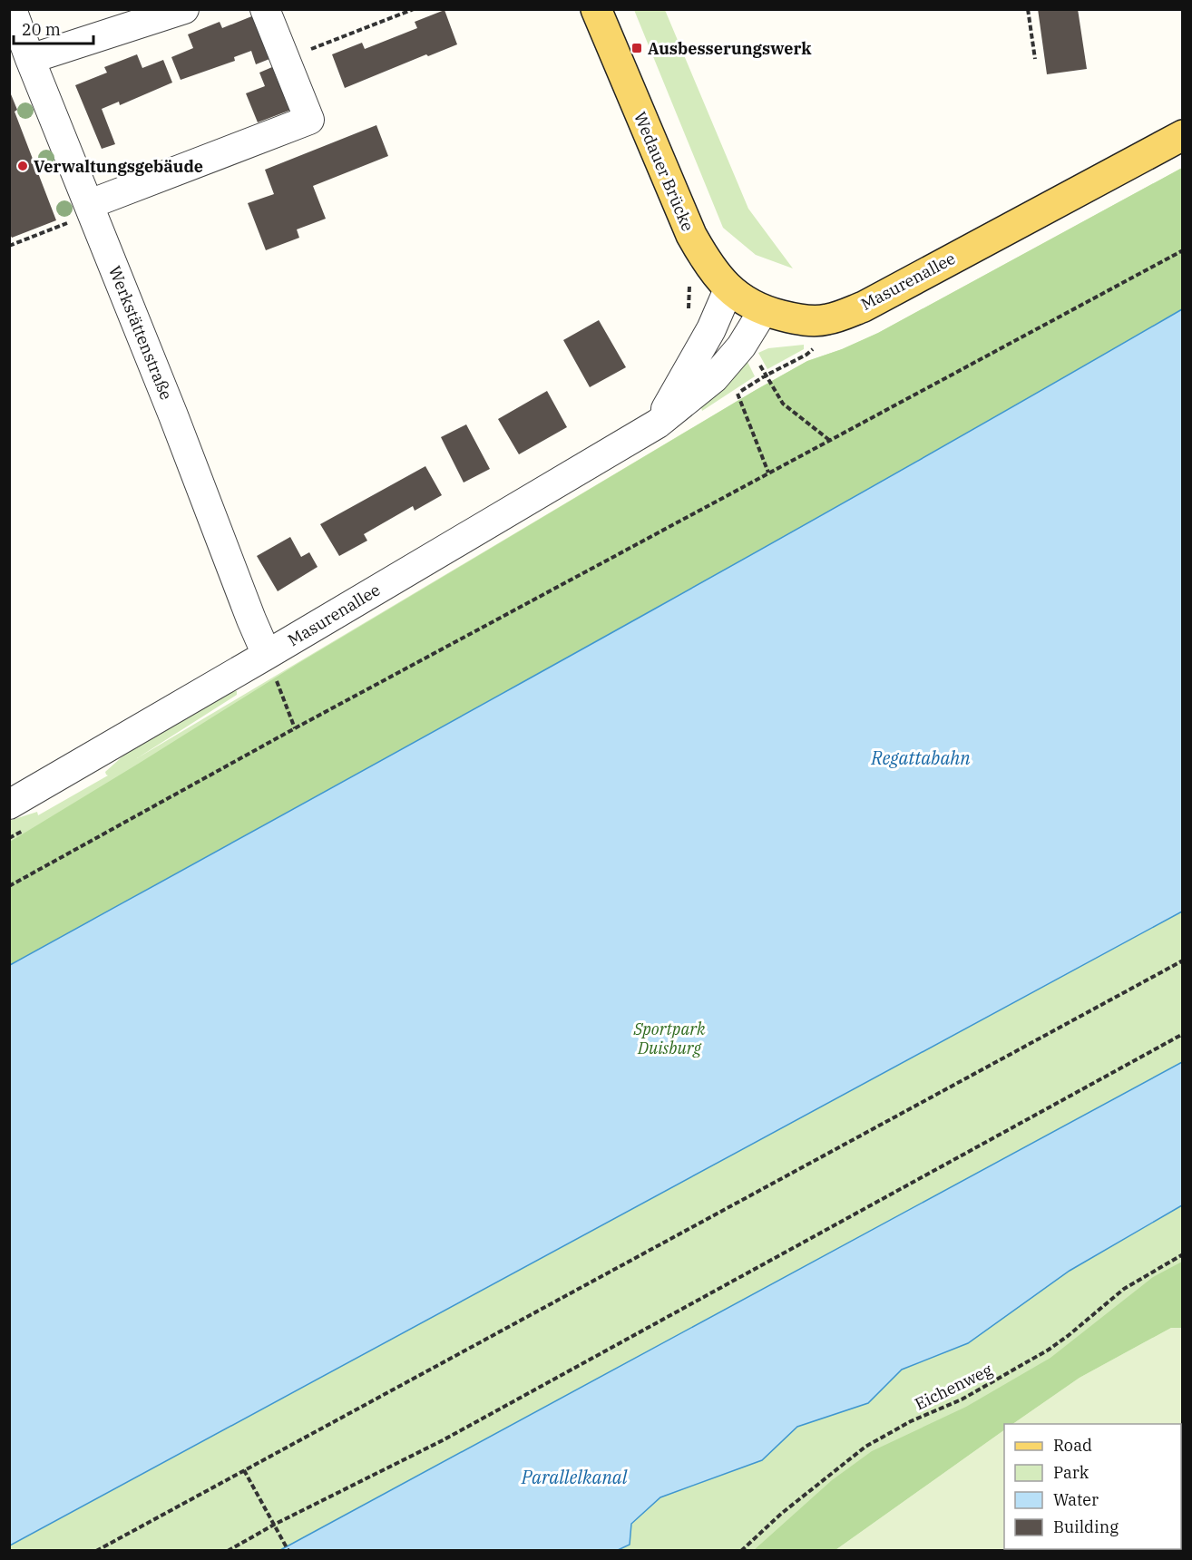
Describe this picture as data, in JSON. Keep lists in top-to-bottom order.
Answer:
{
  "streets": {
    "main road": ["Wedauer Brücke", "Masurenallee"],
    "street": ["Werkstättenstraße"],
    "path": ["Eichenweg"]
  },
  "crossings": [
    ["Wedauer Brücke", "Masurenallee"],
    ["Masurenallee", "Werkstättenstraße"]
  ],
  "water": ["Regattabahn", "Parallelkanal"],
  "parks": ["Sportpark Duisburg"],
  "places": {
    "transit": ["Ausbesserungswerk"],
    "other": ["Verwaltungsgebäude"]
  },
  "legend": [
    "Road",
    "Park",
    "Water",
    "Building"
  ],
  "scale_bar": "20 m"
}
